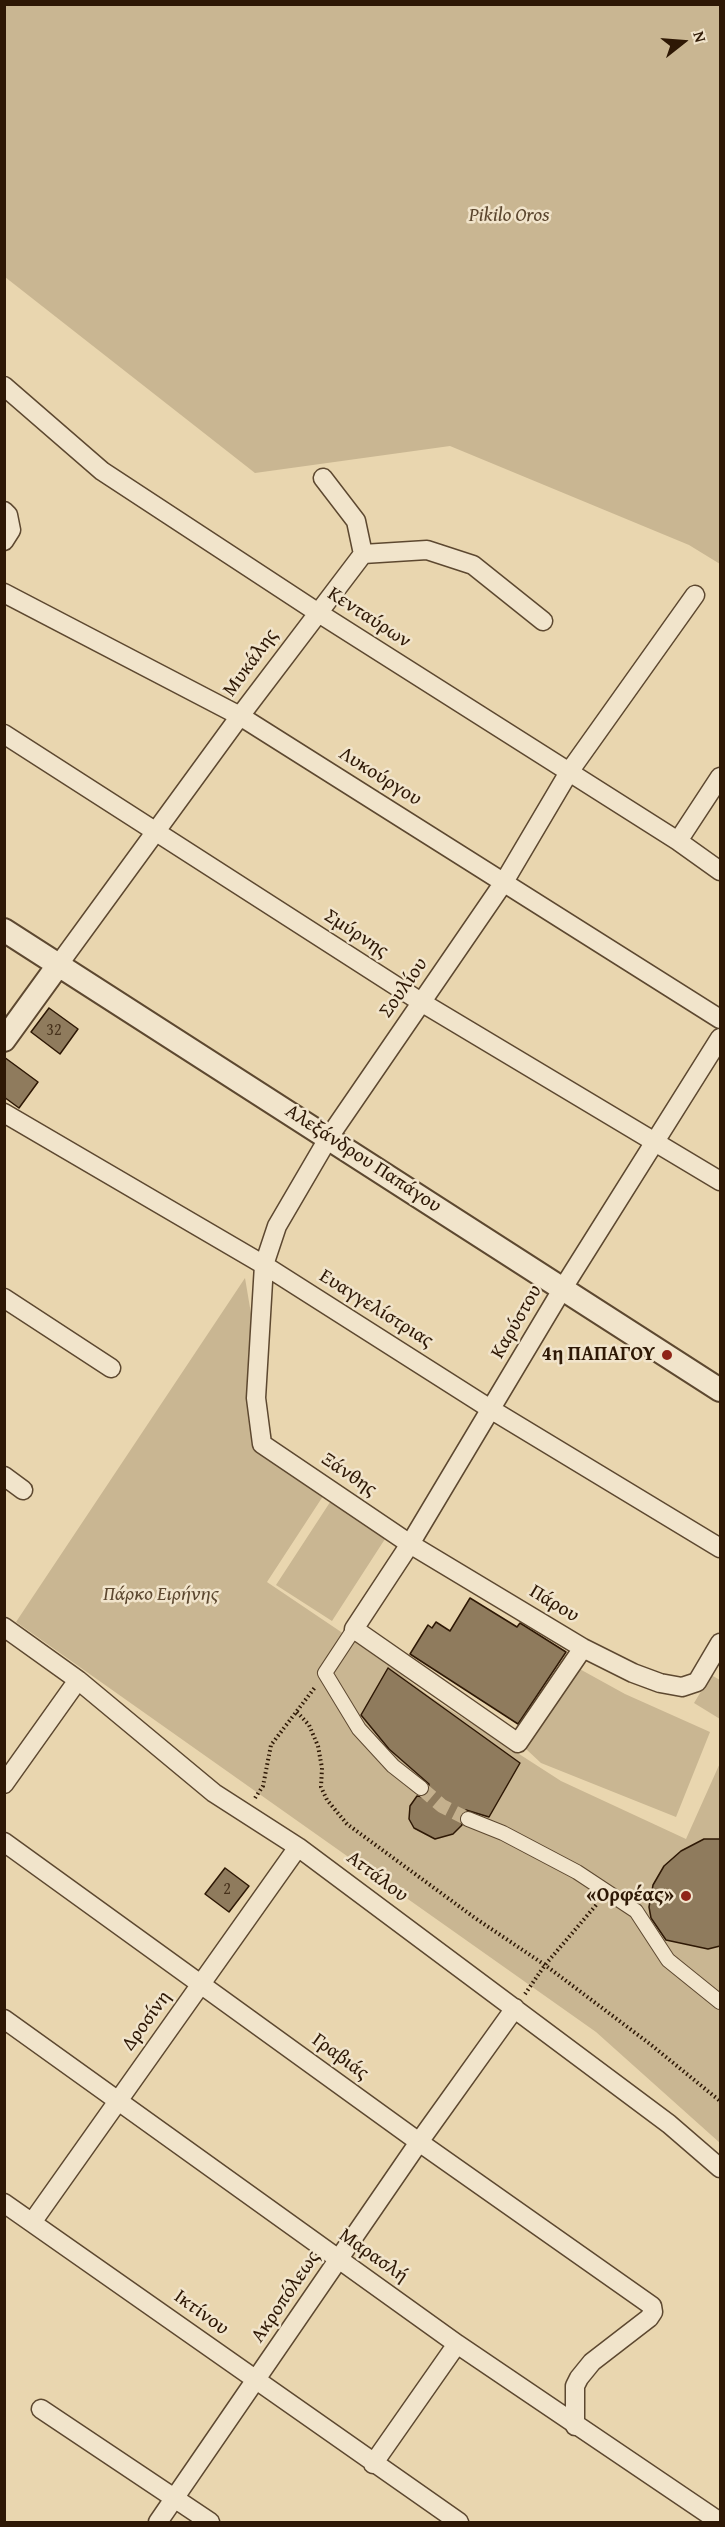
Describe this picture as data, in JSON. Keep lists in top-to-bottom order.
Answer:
{
  "streets": {
    "street": [
      "Κενταύρων",
      "Μυκάλης",
      "Λυκούργου",
      "Σμύρνης",
      "Σουλίου",
      "Αλεξάνδρου Παπάγου",
      "Ευαγγελίστριας",
      "Καρύστου",
      "Ξάνθης",
      "Πάρου",
      "Αττάλου",
      "Δροσίνη",
      "Γραβιάς",
      "Μαρασλή",
      "Ακροπόλεως",
      "Ικτίνου"
    ]
  },
  "crossings": [
    ["Κενταύρων", "Μυκάλης"],
    ["Κενταύρων", "Σουλίου"],
    ["Μυκάλης", "Λυκούργου"],
    ["Μυκάλης", "Σμύρνης"],
    ["Μυκάλης", "Αλεξάνδρου Παπάγου"],
    ["Λυκούργου", "Σουλίου"],
    ["Σμύρνης", "Σουλίου"],
    ["Σμύρνης", "Καρύστου"],
    ["Σουλίου", "Αλεξάνδρου Παπάγου"],
    ["Σουλίου", "Ευαγγελίστριας"],
    ["Σουλίου", "Ξάνθης"],
    ["Αλεξάνδρου Παπάγου", "Καρύστου"],
    ["Ευαγγελίστριας", "Καρύστου"],
    ["Καρύστου", "Ξάνθης"],
    ["Καρύστου", "Πάρου"],
    ["Ξάνθης", "Πάρου"],
    ["Αττάλου", "Δροσίνη"],
    ["Αττάλου", "Ακροπόλεως"],
    ["Δροσίνη", "Γραβιάς"],
    ["Δροσίνη", "Μαρασλή"],
    ["Δροσίνη", "Ικτίνου"],
    ["Γραβιάς", "Μαρασλή"],
    ["Γραβιάς", "Ακροπόλεως"],
    ["Μαρασλή", "Ακροπόλεως"],
    ["Ακροπόλεως", "Ικτίνου"]
  ],
  "parks": ["Pikilo Oros", "Πάρκο Ειρήνης"],
  "places": ["4η ΠΑΠΑΓΟΥ", "«Ορφέας»"],
  "house_numbers": ["32", "2"],
  "north": "right"
}
